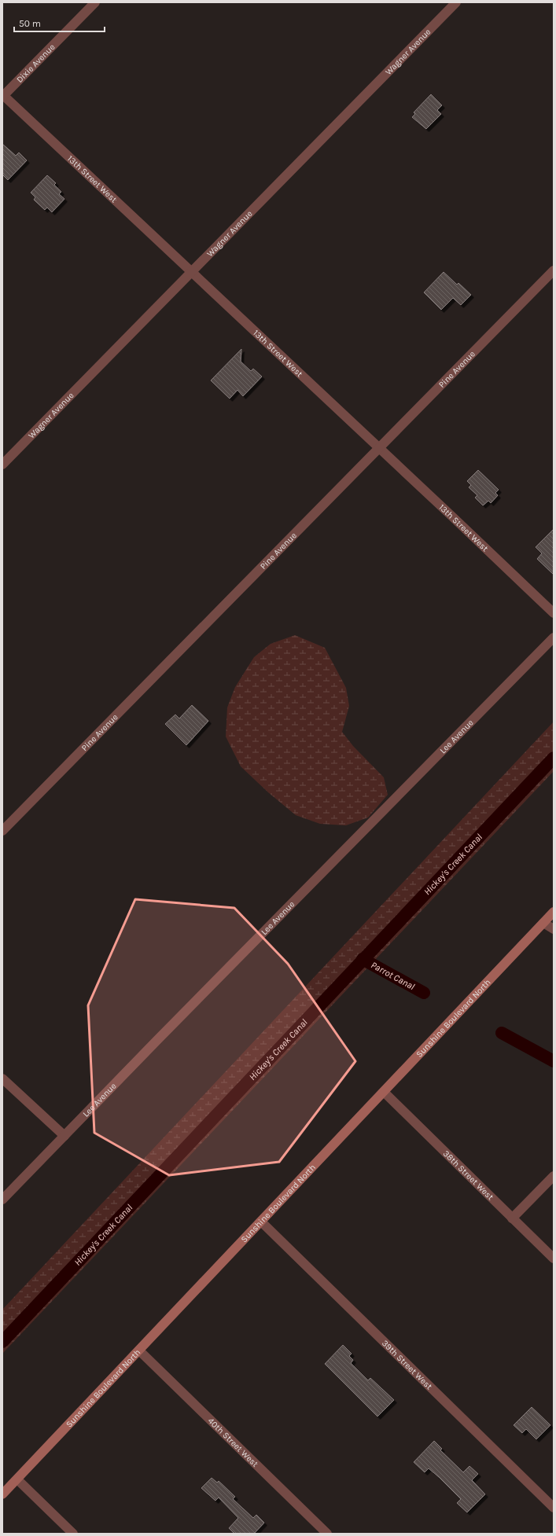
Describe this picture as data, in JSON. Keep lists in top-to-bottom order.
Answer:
{
  "streets": {
    "street": [
      "Wagner Avenue",
      "Dixie Avenue",
      "13th Street West",
      "Pine Avenue",
      "Lee Avenue",
      "Sunshine Boulevard North",
      "38th Street West",
      "39th Street West",
      "40th Street West"
    ]
  },
  "crossings": [
    ["Wagner Avenue", "13th Street West"],
    ["Dixie Avenue", "13th Street West"],
    ["13th Street West", "Pine Avenue"],
    ["Sunshine Boulevard North", "38th Street West"],
    ["Sunshine Boulevard North", "39th Street West"],
    ["Sunshine Boulevard North", "40th Street West"]
  ],
  "water": ["Hickey's Creek Canal", "Parrot Canal"],
  "scale_bar": "50 m"
}
